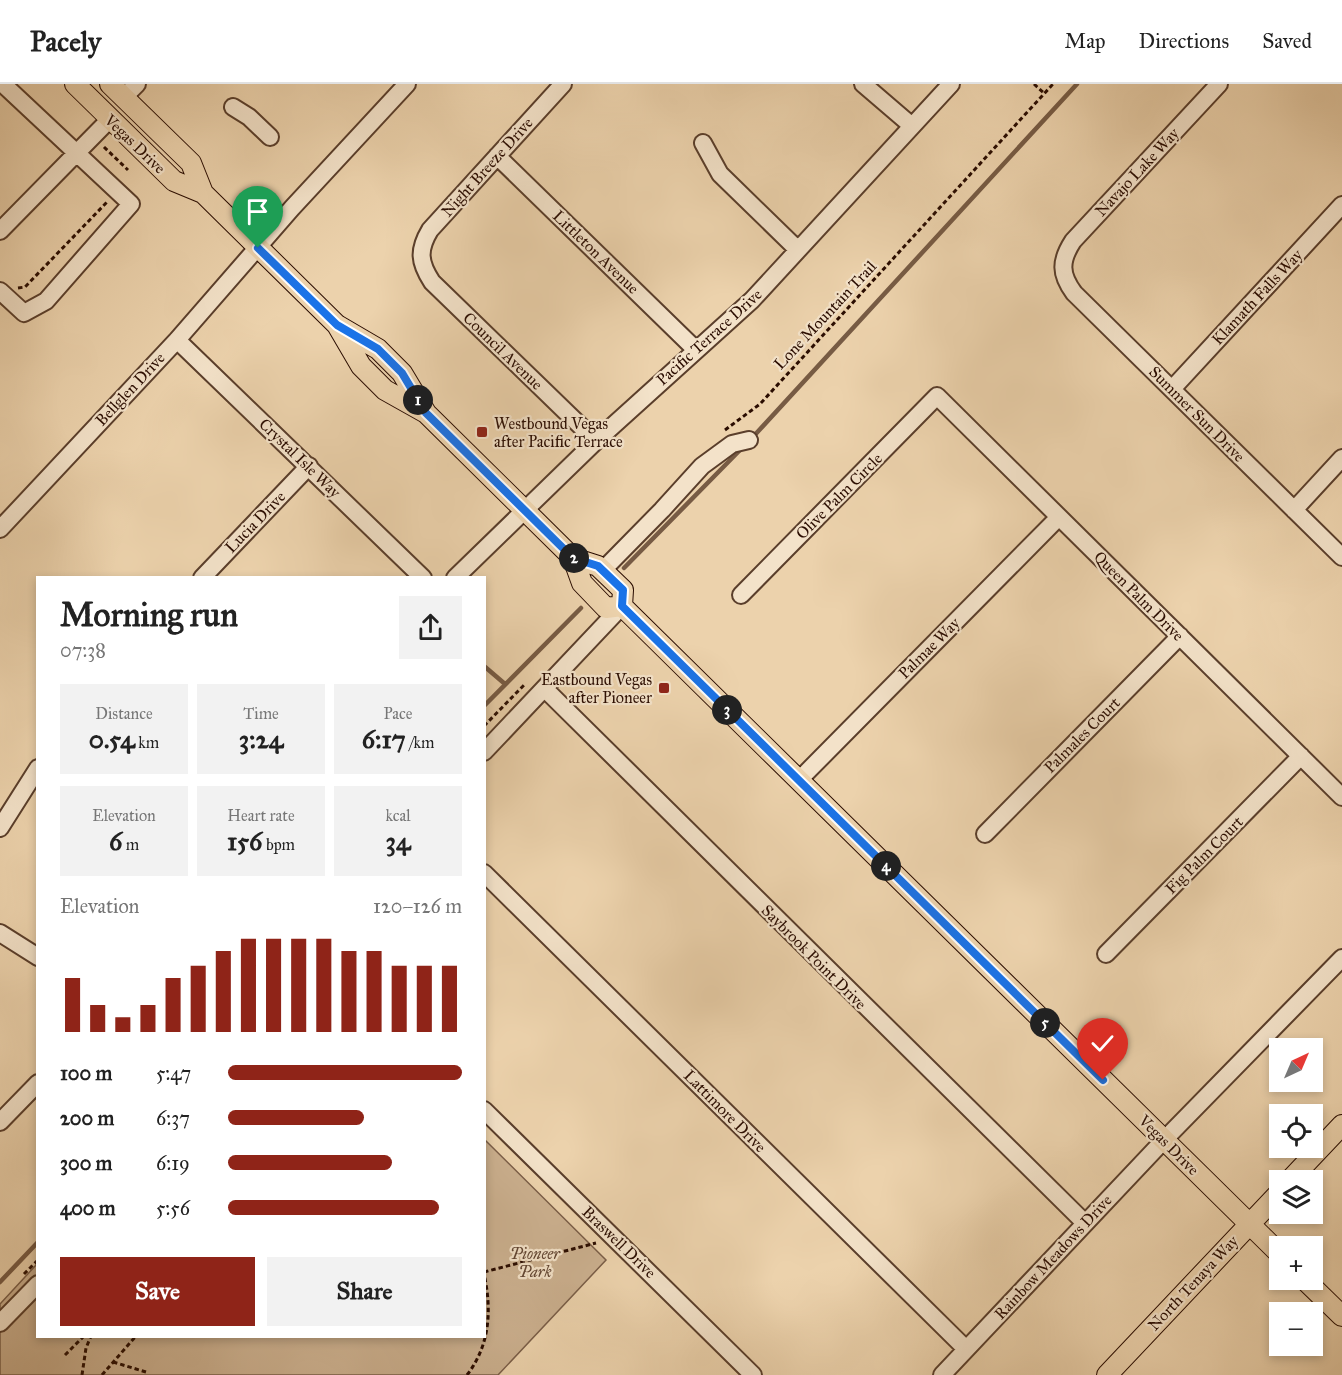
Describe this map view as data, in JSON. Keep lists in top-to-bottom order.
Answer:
{
  "streets": {
    "main road": ["Vegas Drive", "North Tenaya Way"],
    "street": [
      "Night Breeze Drive",
      "Navajo Lake Way",
      "Littleton Avenue",
      "Klamath Falls Way",
      "Pacific Terrace Drive",
      "Council Avenue",
      "Bellglen Drive",
      "Summer Sun Drive",
      "Crystal Isle Way",
      "Olive Palm Circle",
      "Lucia Drive",
      "Queen Palm Drive",
      "Palmae Way",
      "Palmales Court",
      "Fig Palm Court",
      "Saybrook Point Drive",
      "Lattimore Drive",
      "Braswell Drive",
      "Rainbow Meadows Drive"
    ],
    "path": ["Lone Mountain Trail"]
  },
  "crossings": [
    ["Vegas Drive", "Pacific Terrace Drive"],
    ["Vegas Drive", "Bellglen Drive"],
    ["Vegas Drive", "Palmae Way"],
    ["Vegas Drive", "Rainbow Meadows Drive"],
    ["Vegas Drive", "North Tenaya Way"],
    ["Night Breeze Drive", "Littleton Avenue"],
    ["Night Breeze Drive", "Council Avenue"],
    ["Navajo Lake Way", "Summer Sun Drive"],
    ["Littleton Avenue", "Pacific Terrace Drive"],
    ["Klamath Falls Way", "Summer Sun Drive"],
    ["Pacific Terrace Drive", "Council Avenue"],
    ["Bellglen Drive", "Crystal Isle Way"],
    ["Crystal Isle Way", "Lucia Drive"],
    ["Olive Palm Circle", "Queen Palm Drive"],
    ["Queen Palm Drive", "Palmae Way"],
    ["Queen Palm Drive", "Palmales Court"],
    ["Queen Palm Drive", "Fig Palm Court"],
    ["Saybrook Point Drive", "Rainbow Meadows Drive"],
    ["Lattimore Drive", "Rainbow Meadows Drive"]
  ],
  "parks": ["Pioneer Park"],
  "places": {
    "transit": ["Westbound Vegas after Pacific Terrace", "Eastbound Vegas after Pioneer"]
  },
  "north": "top right",
  "page": {
    "header": "Pacely",
    "nav": ["Map", "Directions", "Saved"],
    "pins": [
      "1",
      "2",
      "3",
      "4",
      "5"
    ],
    "heading": ["Morning run", "07:38"],
    "stats": [
      ["Distance", "0.54 km"],
      ["Time", "3:24"],
      ["Pace", "6:17 /km"],
      ["Elevation", "6 m"],
      ["Heart rate", "156 bpm"],
      ["kcal", "34"]
    ],
    "chart": ["Elevation", "120–126 m"],
    "map_buttons": ["+", "−"],
    "list": [
      {
        "name": "100 m",
        "note": "5:47"
      },
      {
        "name": "200 m",
        "note": "6:37"
      },
      {
        "name": "300 m",
        "note": "6:19"
      },
      {
        "name": "400 m",
        "note": "5:56"
      }
    ],
    "buttons": ["Save", "Share"]
  }
}
